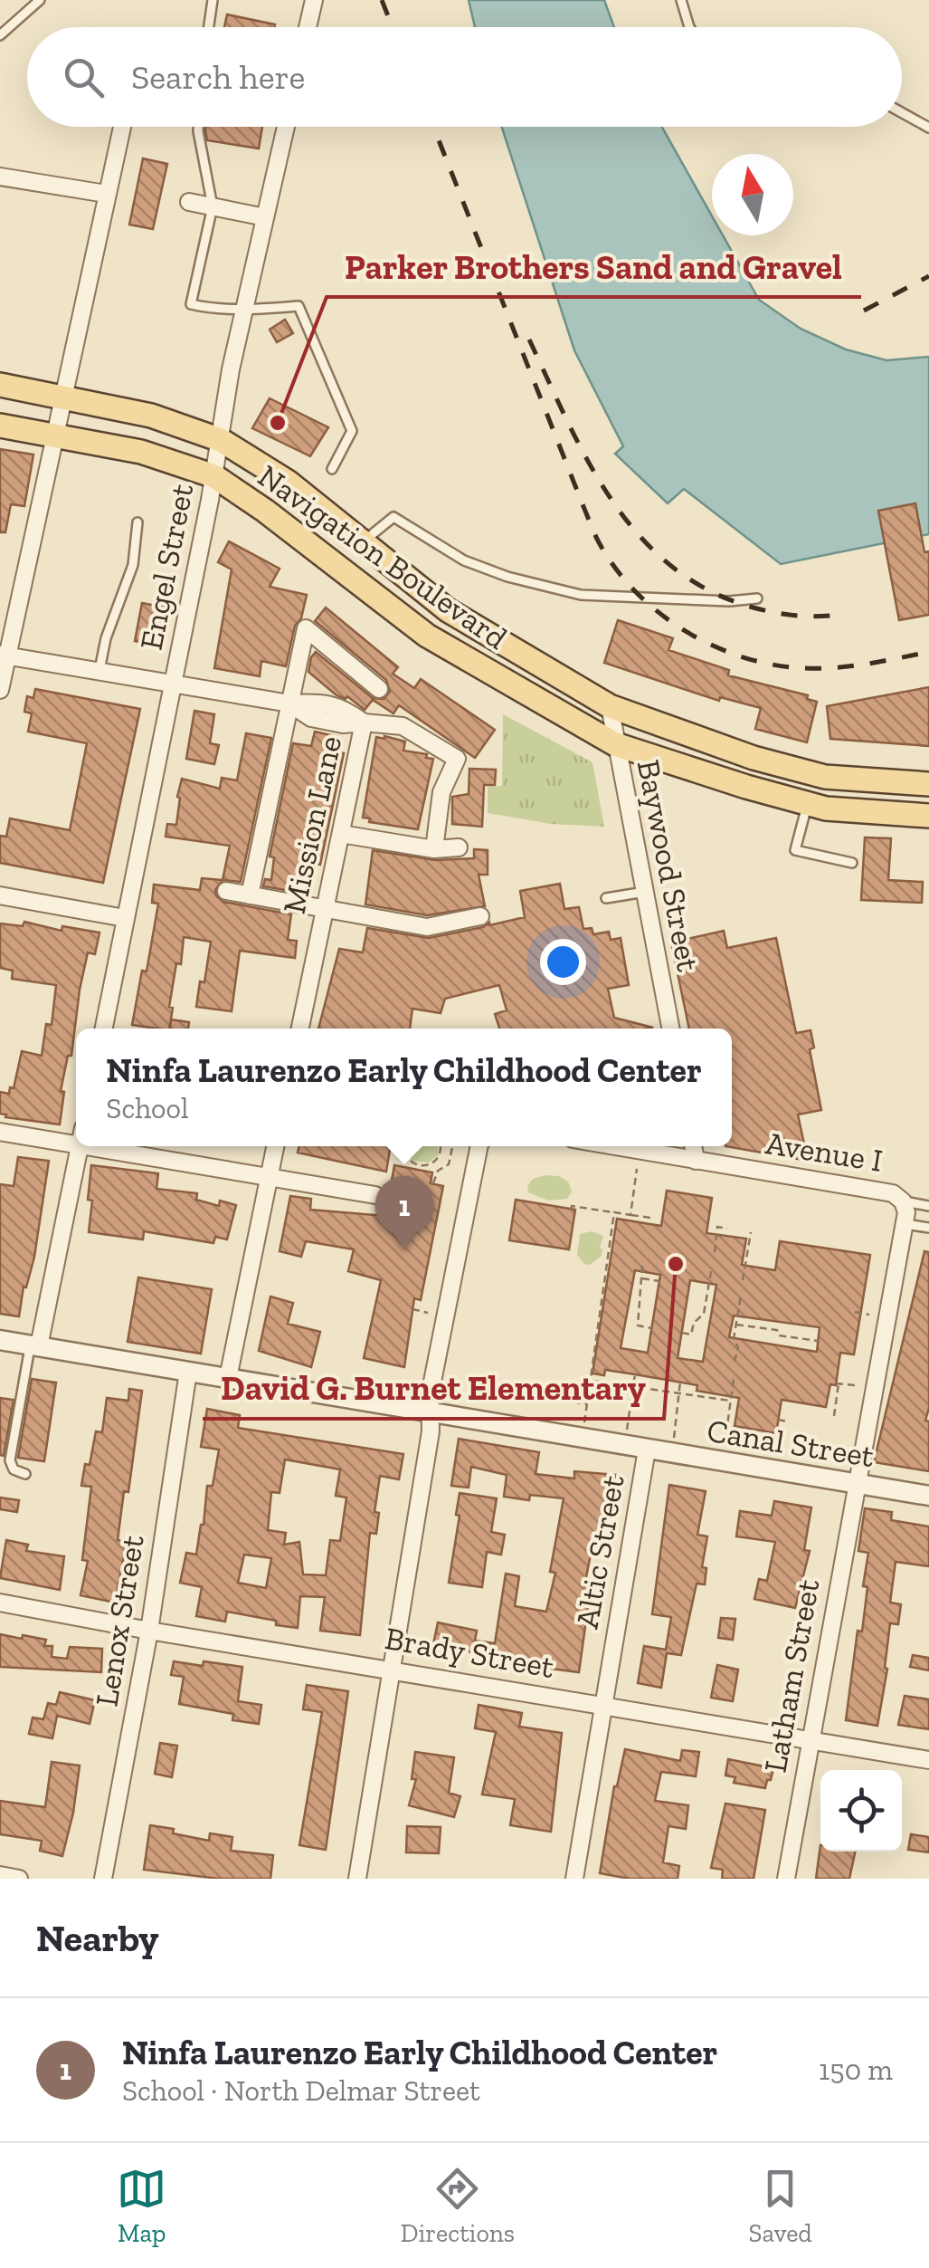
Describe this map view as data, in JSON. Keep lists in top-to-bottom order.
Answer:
{
  "streets": {
    "main road": ["Navigation Boulevard"],
    "street": [
      "Engel Street",
      "Mission Lane",
      "Baywood Street",
      "Avenue I",
      "Canal Street",
      "Altic Street",
      "Lenox Street",
      "Brady Street",
      "Latham Street"
    ]
  },
  "crossings": [
    ["Navigation Boulevard", "Engel Street"],
    ["Navigation Boulevard", "Baywood Street"],
    ["Avenue I", "Latham Street"],
    ["Canal Street", "Altic Street"],
    ["Canal Street", "Lenox Street"],
    ["Canal Street", "Latham Street"],
    ["Altic Street", "Brady Street"],
    ["Lenox Street", "Brady Street"],
    ["Brady Street", "Latham Street"]
  ],
  "places": ["Parker Brothers Sand and Gravel", "David G. Burnet Elementary"],
  "north": "top",
  "page": {
    "search": "Search here",
    "popup": ["Ninfa Laurenzo Early Childhood Center", "School"],
    "pins": "1",
    "heading": "Nearby",
    "list": [
      {
        "mark": "1",
        "name": "Ninfa Laurenzo Early Childhood Center",
        "note": "School · North Delmar Street",
        "value": "150 m"
      }
    ],
    "nav": ["Map", "Directions", "Saved"]
  }
}
